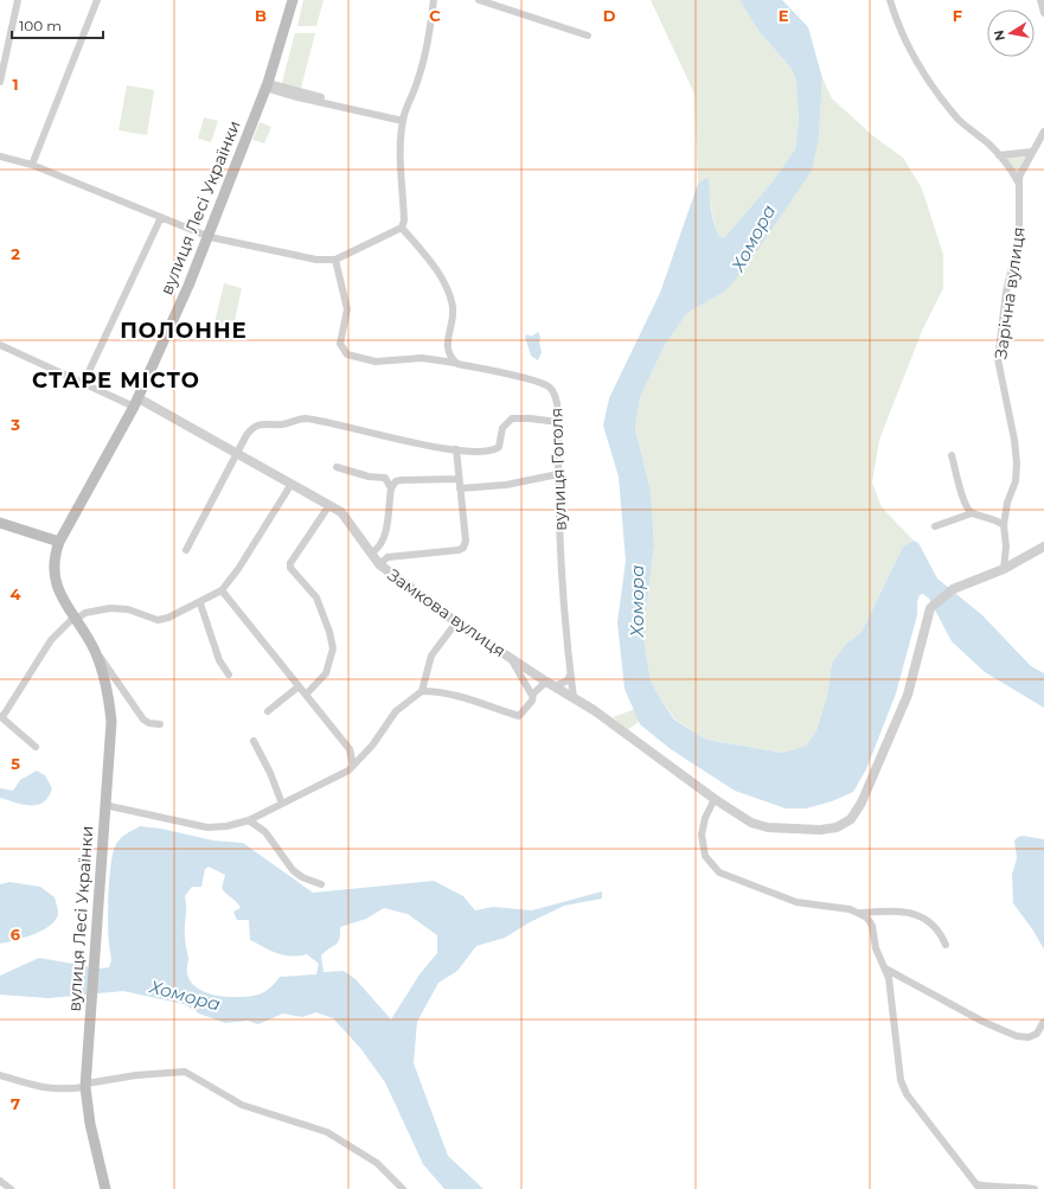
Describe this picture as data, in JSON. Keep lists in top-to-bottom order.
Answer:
{
  "streets": {
    "main road": ["вулиця Лесі Українки"],
    "street": ["Зарічна вулиця", "вулиця Гоголя", "Замкова вулиця"]
  },
  "crossings": [
    ["вулиця Лесі Українки", "Замкова вулиця"],
    ["Зарічна вулиця", "Замкова вулиця"],
    ["вулиця Гоголя", "Замкова вулиця"]
  ],
  "districts": ["ПОЛОННЕ", "СТАРЕ МІСТО"],
  "water": ["Хомора"],
  "scale_bar": "100 m",
  "north": "left",
  "grid": {
    "columns": [
      "B",
      "C",
      "D",
      "E",
      "F"
    ],
    "rows": [
      "1",
      "2",
      "3",
      "4",
      "5",
      "6",
      "7"
    ]
  }
}
